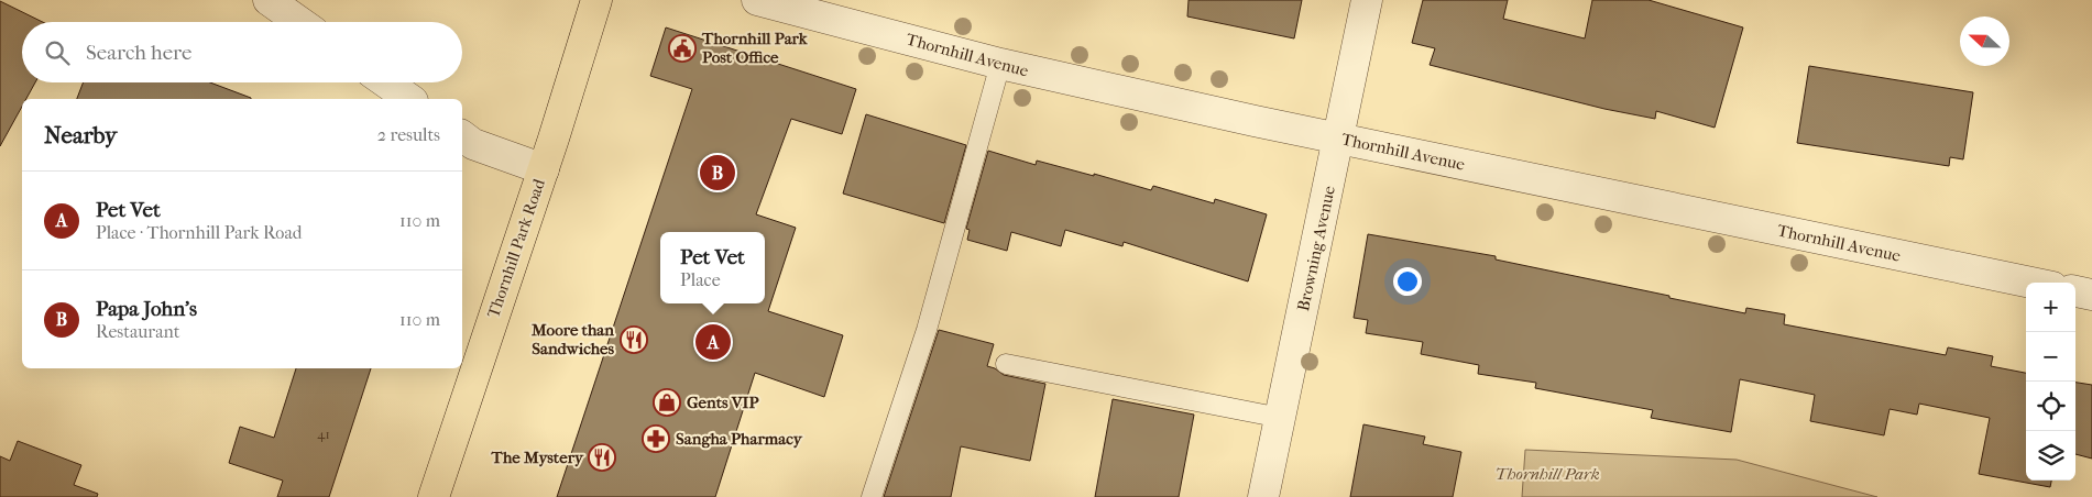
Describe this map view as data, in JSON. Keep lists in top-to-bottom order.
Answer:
{
  "streets": {
    "main road": ["Thornhill Park Road"],
    "street": ["Thornhill Avenue", "Browning Avenue"]
  },
  "crossings": [
    ["Thornhill Avenue", "Browning Avenue"]
  ],
  "parks": ["Thornhill Park"],
  "places": {
    "public building": ["Thornhill Park Post Office"],
    "restaurant": ["Moore than Sandwiches", "The Mystery"],
    "shop": ["Gents VIP"],
    "pharmacy": ["Sangha Pharmacy"]
  },
  "house_numbers": ["41"],
  "north": "left",
  "page": {
    "search": "Search here",
    "heading": ["Nearby", "2 results"],
    "pins": ["B", "A"],
    "list": [
      {
        "mark": "A",
        "name": "Pet Vet",
        "note": "Place · Thornhill Park Road",
        "value": "110 m"
      },
      {
        "mark": "B",
        "name": "Papa John's",
        "note": "Restaurant",
        "value": "110 m"
      }
    ],
    "popup": ["Pet Vet", "Place"],
    "map_buttons": ["+", "−"]
  }
}
